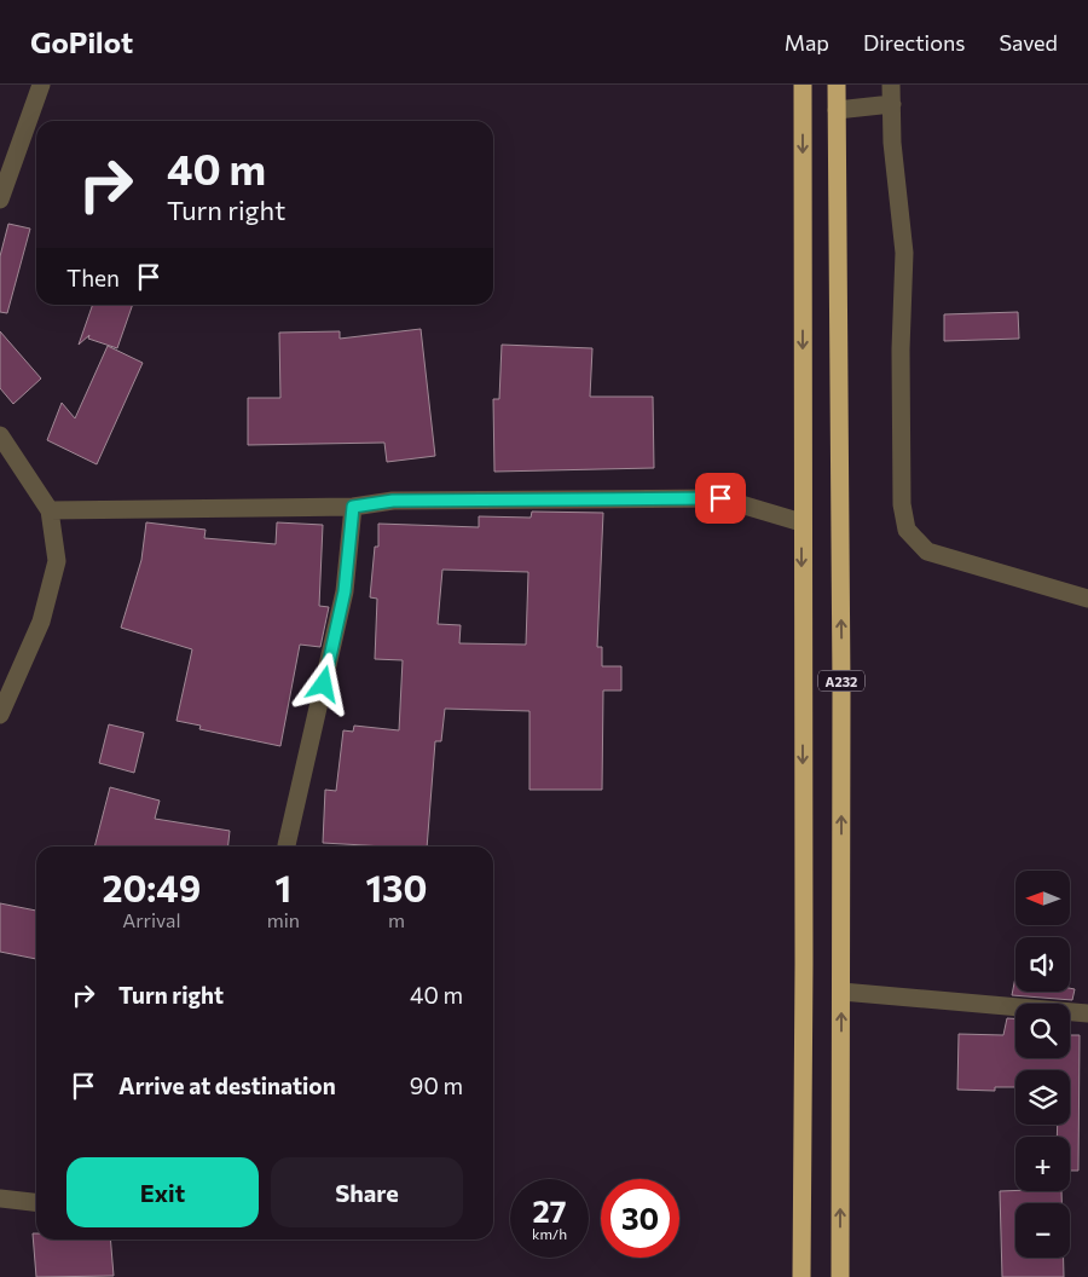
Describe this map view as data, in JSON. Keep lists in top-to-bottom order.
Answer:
{
  "streets": {
    "highway": ["A232"]
  },
  "north": "left",
  "page": {
    "header": "GoPilot",
    "nav": ["Map", "Directions", "Saved"],
    "turn": ["40 m", "Turn right"],
    "then": "Then",
    "eta": [
      "20:49",
      "Arrival",
      "1",
      "min",
      "130",
      "m"
    ],
    "map_buttons": ["+", "−"],
    "list": [
      {
        "name": "Turn right",
        "value": "40 m"
      },
      {
        "name": "Arrive at destination",
        "value": "90 m"
      }
    ],
    "buttons": ["Exit", "Share"],
    "speed": "27 km/h",
    "limit": "30"
  }
}
